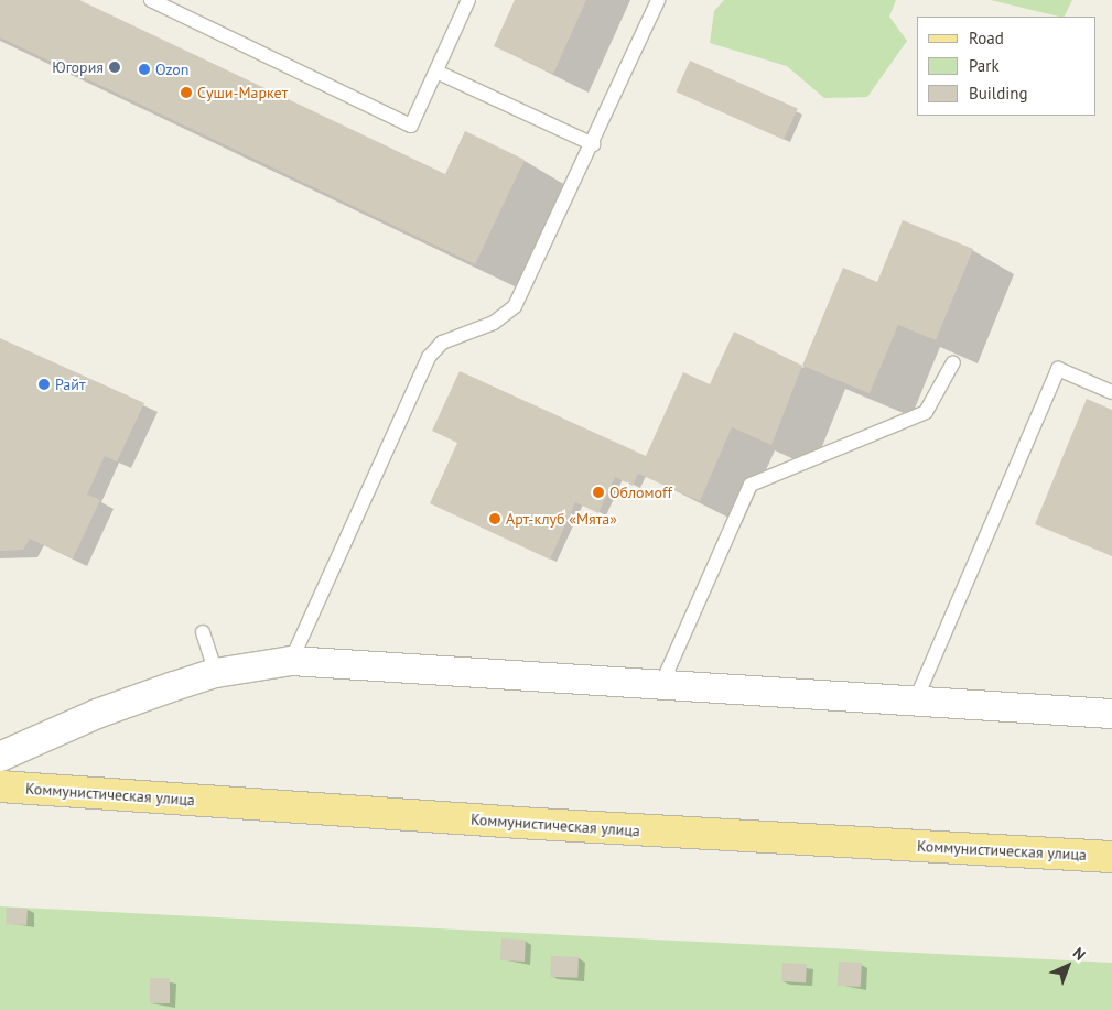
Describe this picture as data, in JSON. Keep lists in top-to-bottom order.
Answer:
{
  "streets": {
    "main road": ["Коммунистическая улица"]
  },
  "places": [
    "Югория",
    "Ozon",
    "Суши-Маркет",
    "Райт",
    "Обломоff",
    "Арт-клуб «Мята»"
  ],
  "legend": ["Road", "Park", "Building"],
  "north": "top right"
}
